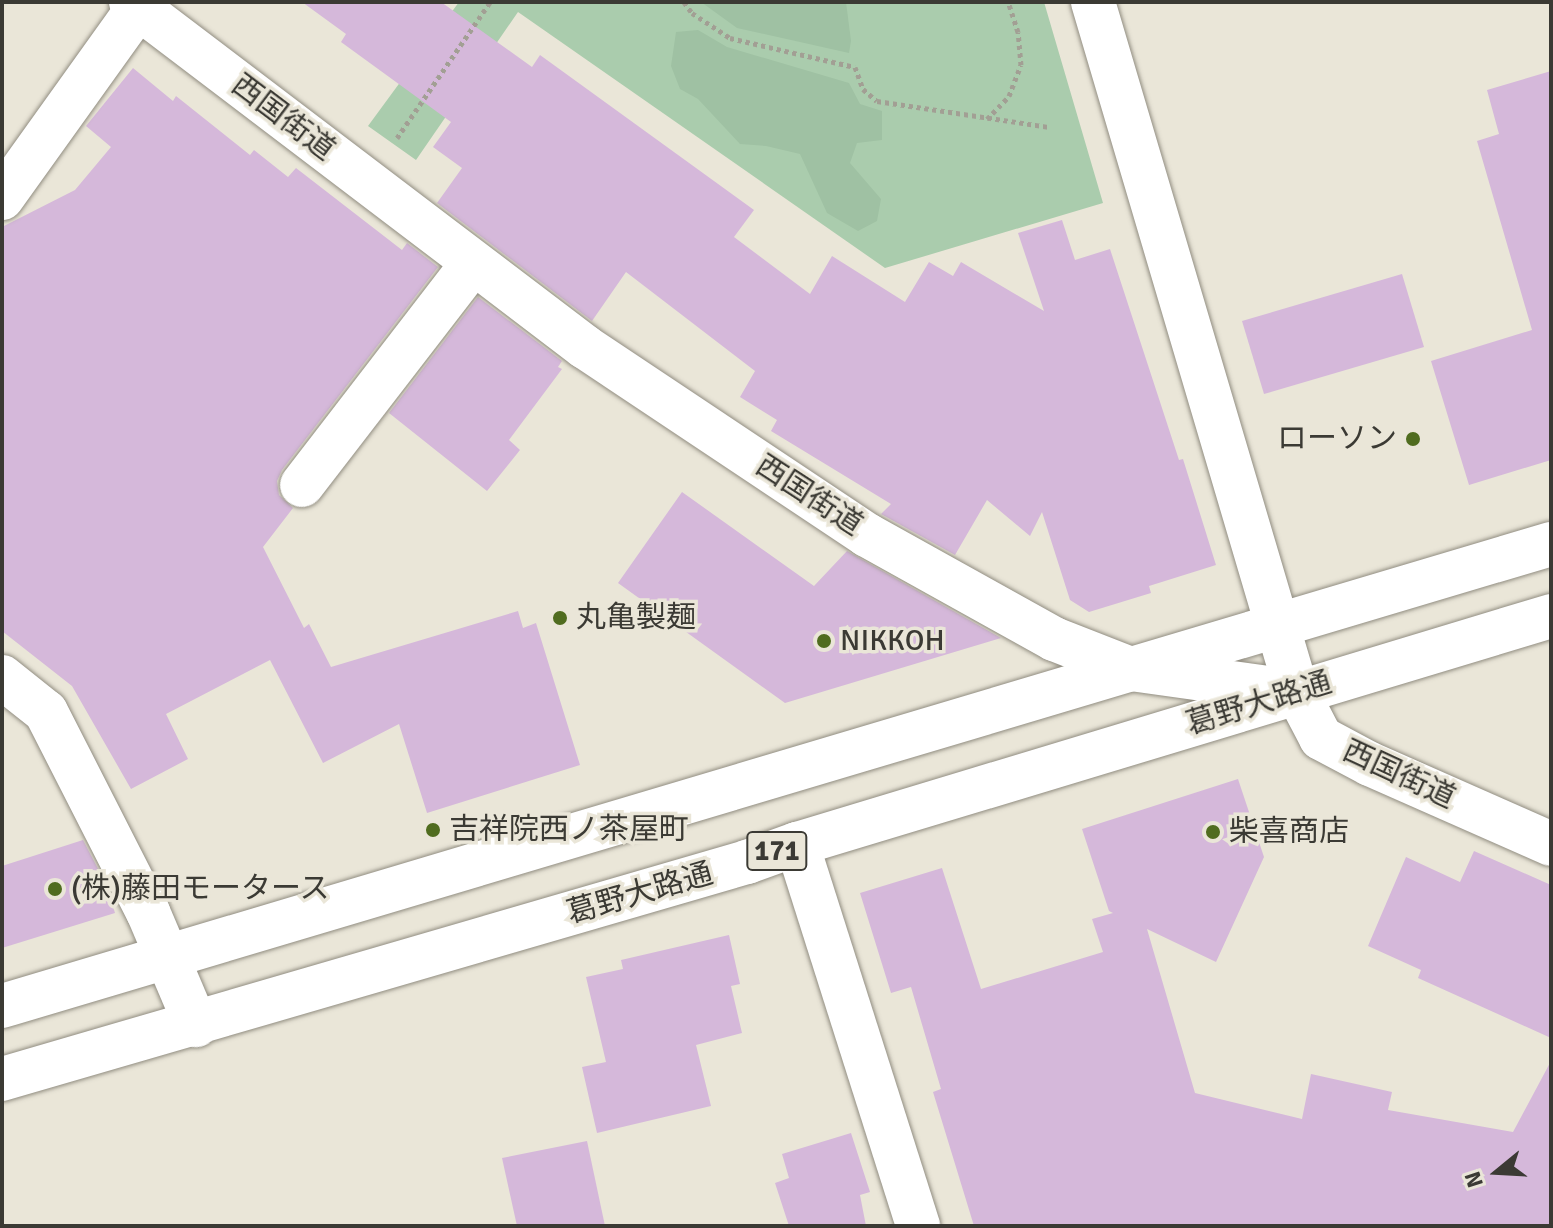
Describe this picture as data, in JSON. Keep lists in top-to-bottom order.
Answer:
{
  "streets": {
    "main road": ["西国街道", "葛野大路通", "171"]
  },
  "crossings": [
    ["西国街道", "葛野大路通"],
    ["西国街道", "171"]
  ],
  "places": [
    "ローソン",
    "丸亀製麺",
    "NIKKOH",
    "吉祥院西ノ茶屋町",
    "柴喜商店",
    "(株)藤田モータース"
  ],
  "north": "left"
}
